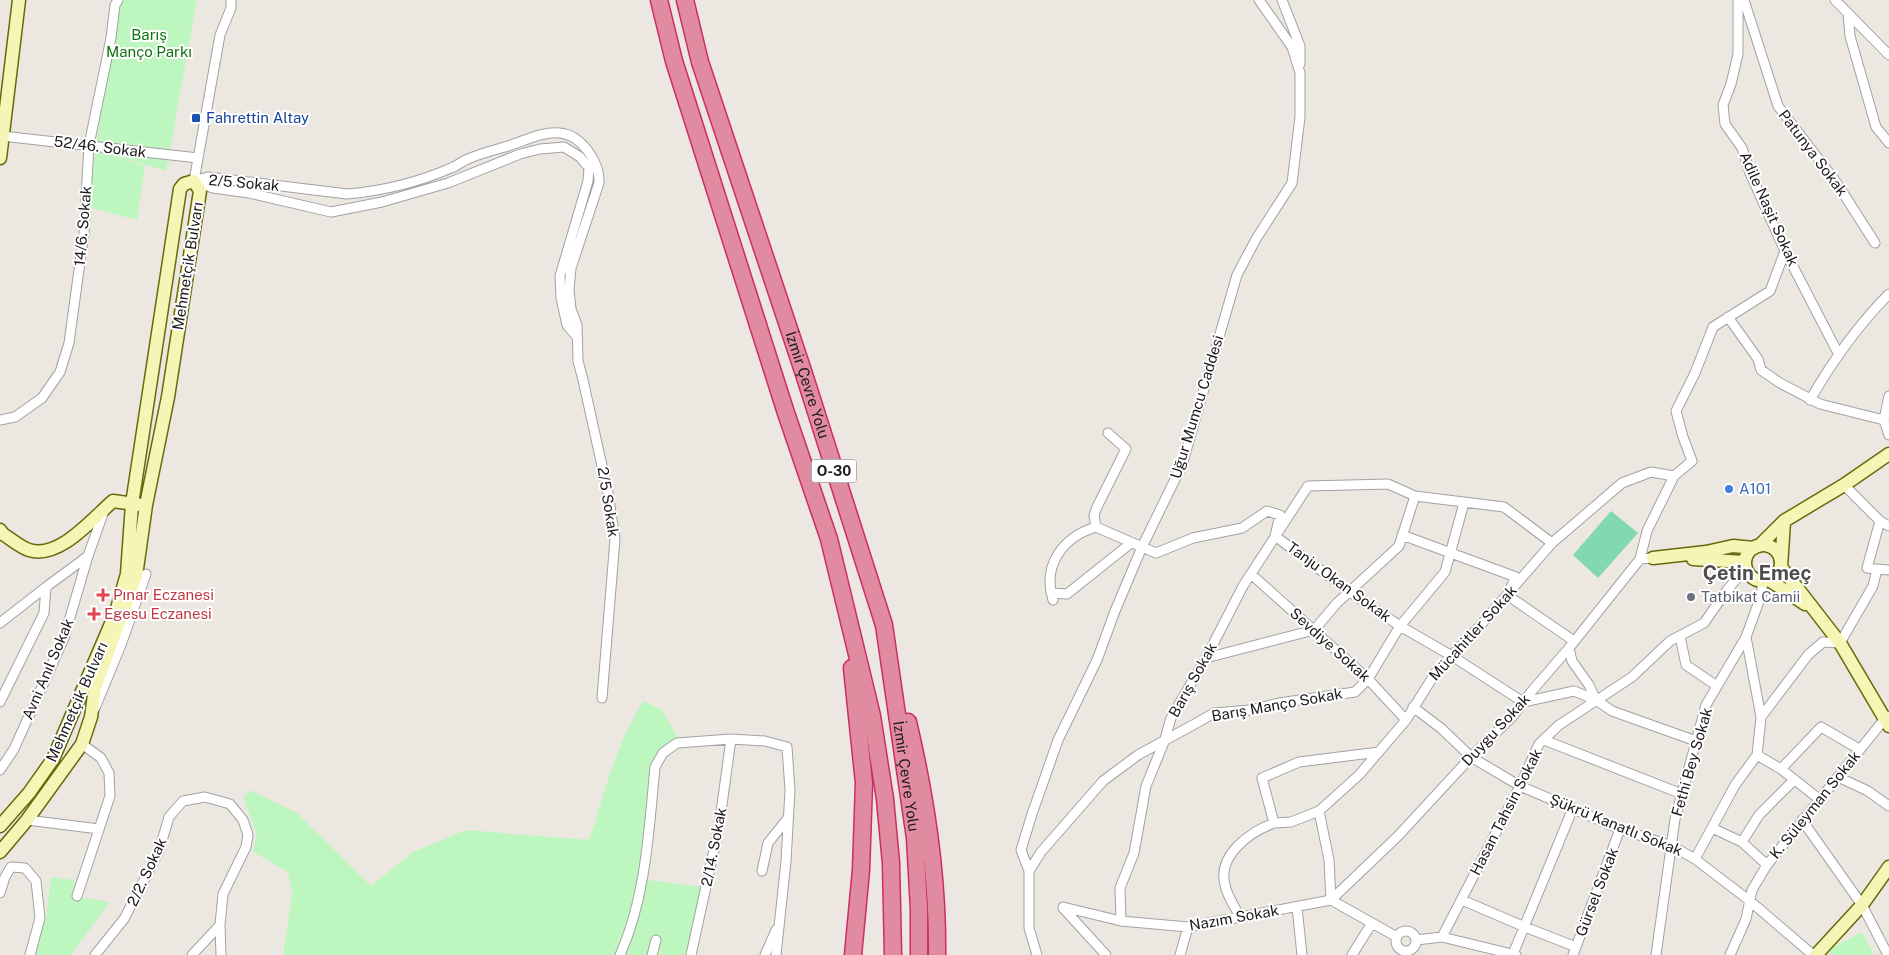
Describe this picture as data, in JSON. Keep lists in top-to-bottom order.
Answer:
{
  "streets": {
    "highway": ["İzmir Çevre Yolu", "O-30"],
    "main road": ["Mehmetçik Bulvarı"],
    "street": [
      "52/46. Sokak",
      "Patunya Sokak",
      "2/5 Sokak",
      "Adile Naşit Sokak",
      "14/6. Sokak",
      "Uğur Mumcu Caddesi",
      "Tanju Okan Sokak",
      "Mücahitler Sokak",
      "Sevdiye Sokak",
      "Avni Anıl Sokak",
      "Barış Sokak",
      "Barış Manço Sokak",
      "Duygu Sokak",
      "Fethi Bey Sokak",
      "K. Süleyman Sokak",
      "Hasan Tahsin Sokak",
      "Şükrü Kanatlı Sokak",
      "2/14. Sokak",
      "2/2. Sokak",
      "Gürsel Sokak",
      "Nazım Sokak"
    ]
  },
  "crossings": [
    ["52/46. Sokak", "14/6. Sokak"],
    ["2/5 Sokak", "Mehmetçik Bulvarı"],
    ["Uğur Mumcu Caddesi", "Tanju Okan Sokak"],
    ["Uğur Mumcu Caddesi", "Barış Manço Sokak"],
    ["Tanju Okan Sokak", "Mücahitler Sokak"],
    ["Tanju Okan Sokak", "Barış Sokak"],
    ["Tanju Okan Sokak", "Barış Manço Sokak"],
    ["Tanju Okan Sokak", "Duygu Sokak"],
    ["Mücahitler Sokak", "Sevdiye Sokak"],
    ["Mücahitler Sokak", "Şükrü Kanatlı Sokak"],
    ["Sevdiye Sokak", "Barış Sokak"],
    ["Sevdiye Sokak", "Barış Manço Sokak"],
    ["Barış Sokak", "Barış Manço Sokak"],
    ["Barış Sokak", "Nazım Sokak"],
    ["Duygu Sokak", "Şükrü Kanatlı Sokak"],
    ["Duygu Sokak", "Nazım Sokak"],
    ["Fethi Bey Sokak", "Hasan Tahsin Sokak"],
    ["Fethi Bey Sokak", "Şükrü Kanatlı Sokak"],
    ["K. Süleyman Sokak", "Şükrü Kanatlı Sokak"],
    ["Hasan Tahsin Sokak", "Şükrü Kanatlı Sokak"],
    ["Şükrü Kanatlı Sokak", "Gürsel Sokak"]
  ],
  "districts": ["Çetin Emeç"],
  "parks": ["Barış Manço Parkı"],
  "places": {
    "transit": ["Fahrettin Altay"],
    "other": ["A101", "Tatbikat Camii"],
    "health": ["Pınar Eczanesi", "Egesu Eczanesi"]
  }
}
